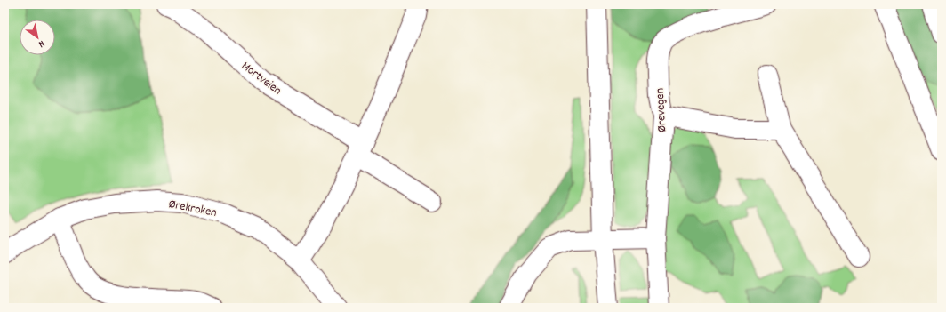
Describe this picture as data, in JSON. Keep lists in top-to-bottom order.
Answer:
{
  "streets": {
    "street": ["Mortveien", "Ørevegen", "Ørekroken"]
  },
  "north": "bottom right"
}
